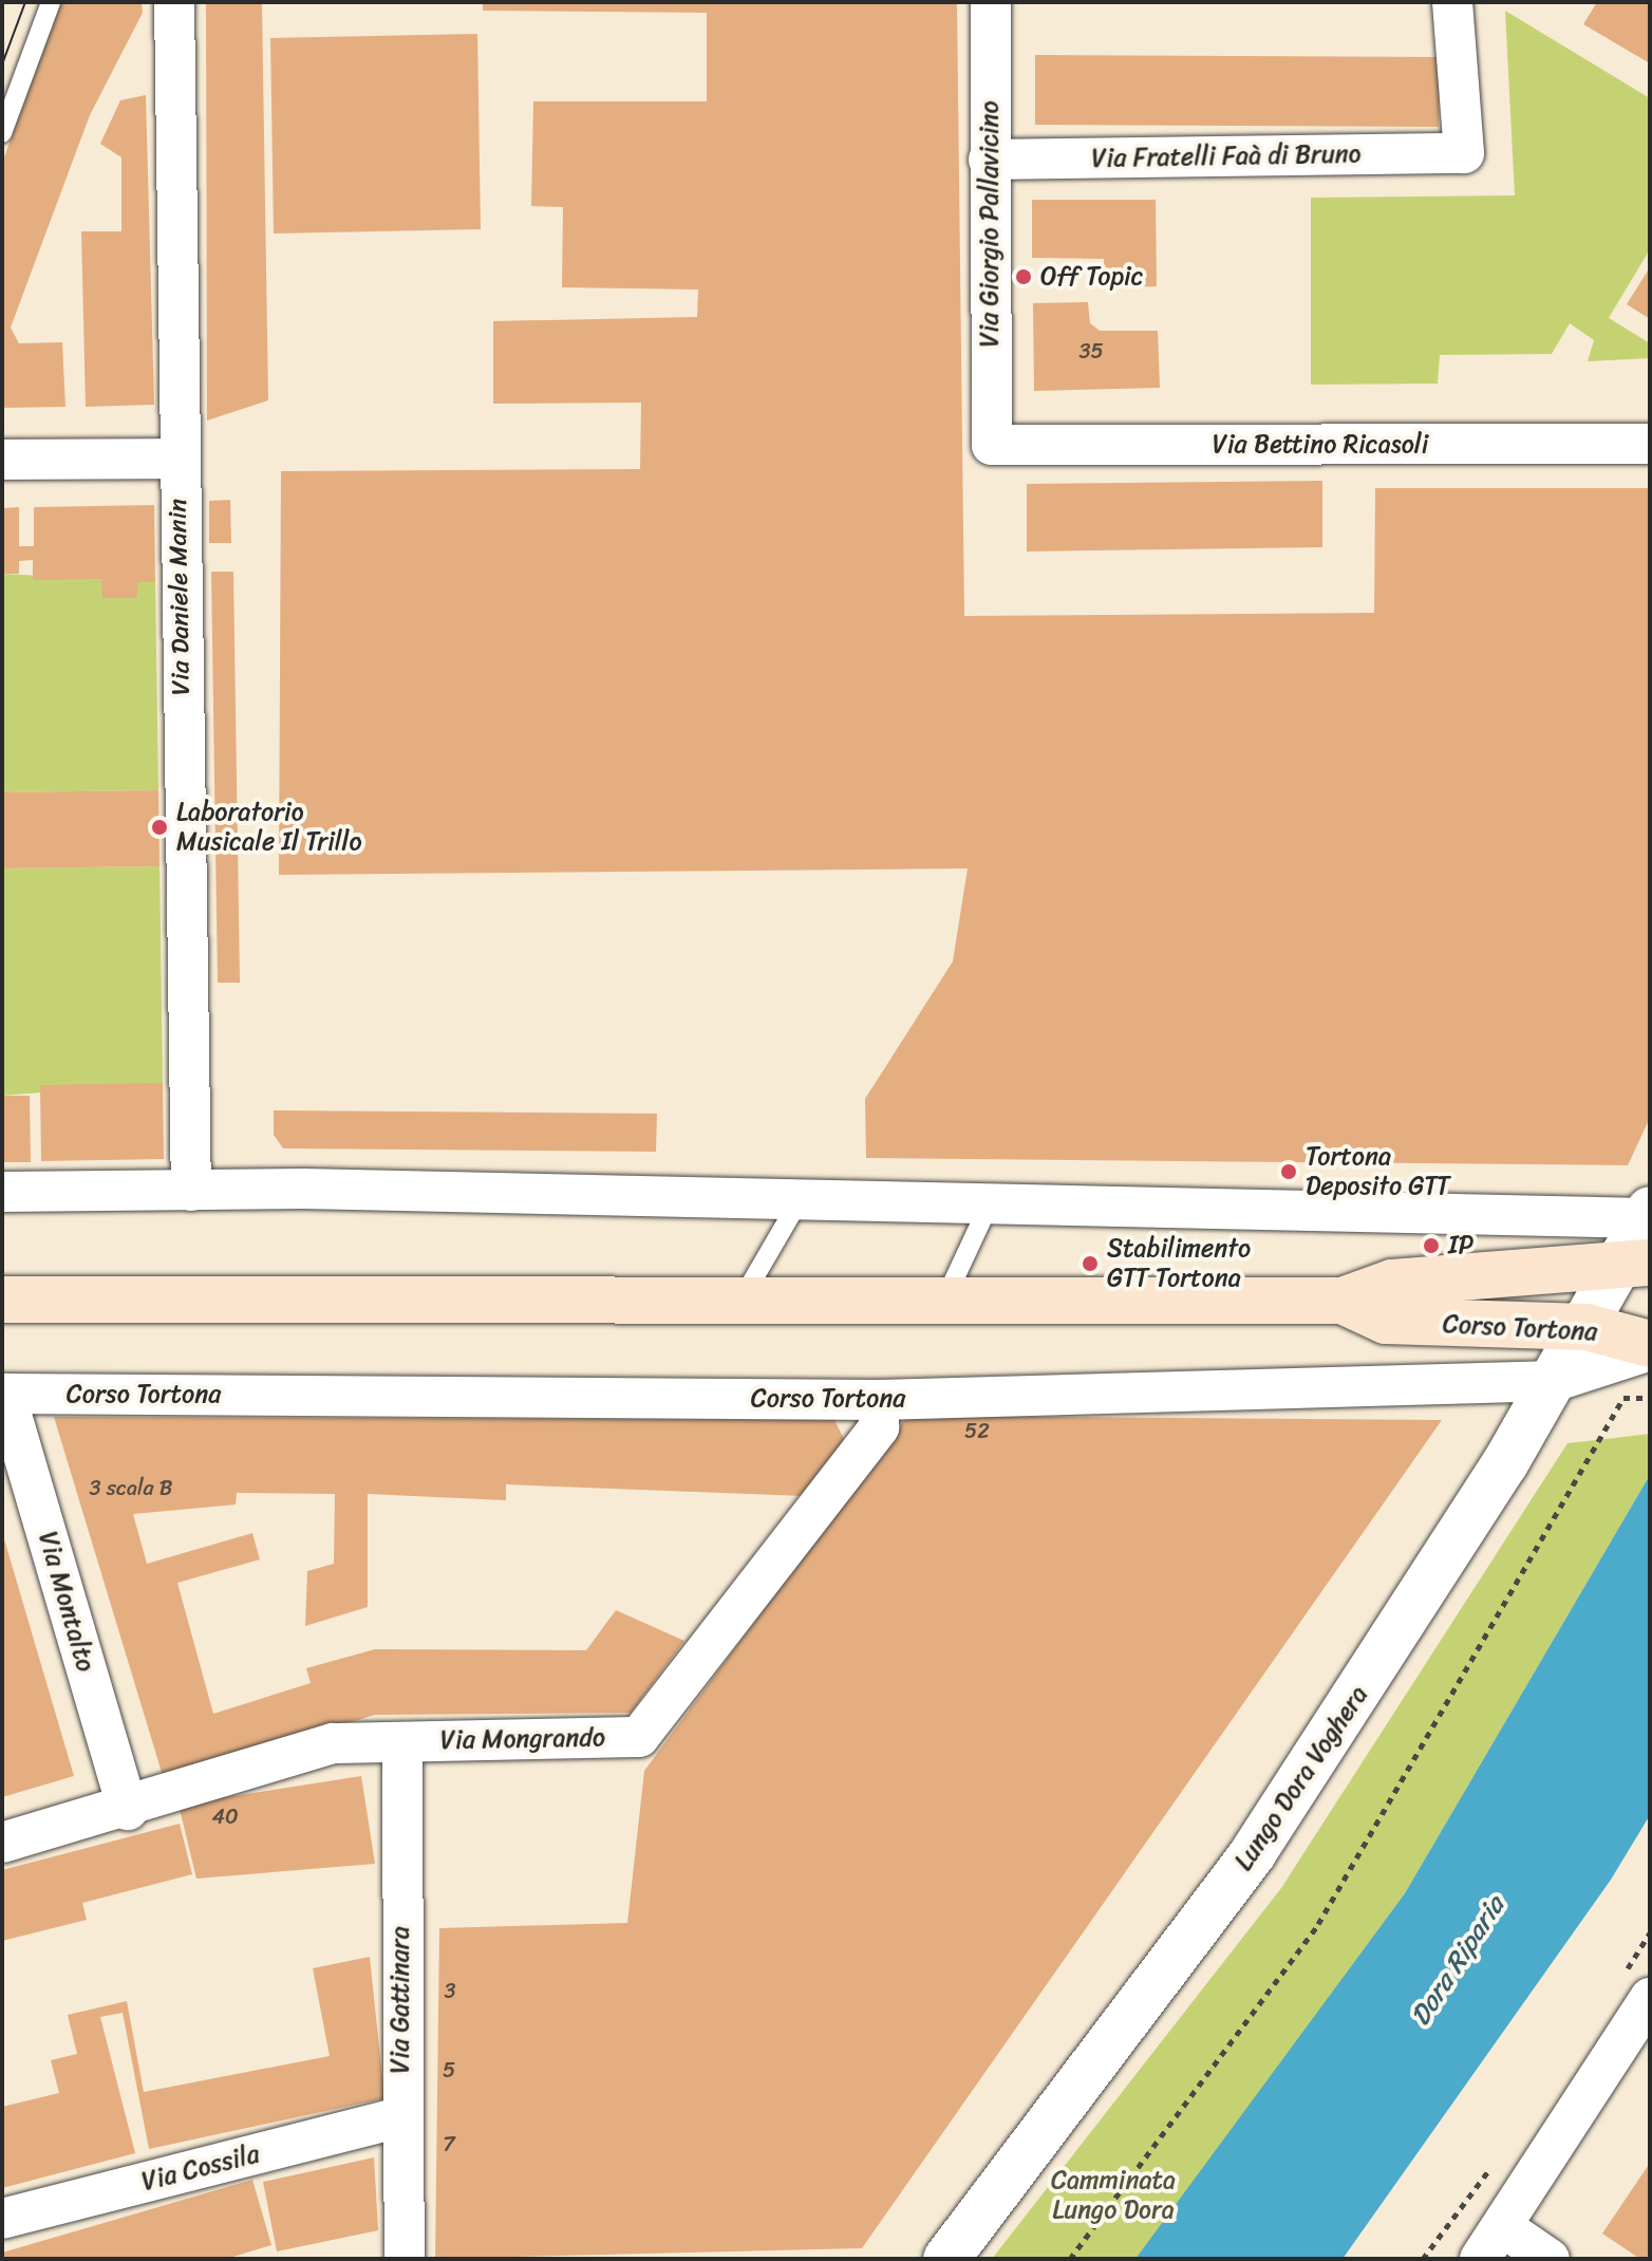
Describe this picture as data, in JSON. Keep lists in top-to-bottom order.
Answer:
{
  "streets": {
    "main road": ["Corso Tortona"],
    "street": [
      "Via Fratelli Faà di Bruno",
      "Via Giorgio Pallavicino",
      "Via Bettino Ricasoli",
      "Via Daniele Manin",
      "Via Montalto",
      "Via Mongrando",
      "Lungo Dora Voghera",
      "Via Gattinara",
      "Via Cossila"
    ]
  },
  "crossings": [
    ["Via Fratelli Faà di Bruno", "Via Giorgio Pallavicino"],
    ["Via Giorgio Pallavicino", "Via Bettino Ricasoli"],
    ["Corso Tortona", "Via Montalto"],
    ["Corso Tortona", "Via Mongrando"],
    ["Corso Tortona", "Lungo Dora Voghera"],
    ["Via Montalto", "Via Mongrando"],
    ["Via Mongrando", "Via Gattinara"],
    ["Via Gattinara", "Via Cossila"]
  ],
  "water": ["Dora Riparia"],
  "parks": ["Camminata Lungo Dora"],
  "places": [
    "Off Topic",
    "Laboratorio Musicale Il Trillo",
    "Tortona Deposito GTT",
    "IP",
    "Stabilimento GTT Tortona"
  ],
  "house_numbers": [
    "35",
    "52",
    "3 scala B",
    "40",
    "3",
    "5",
    "7"
  ]
}
